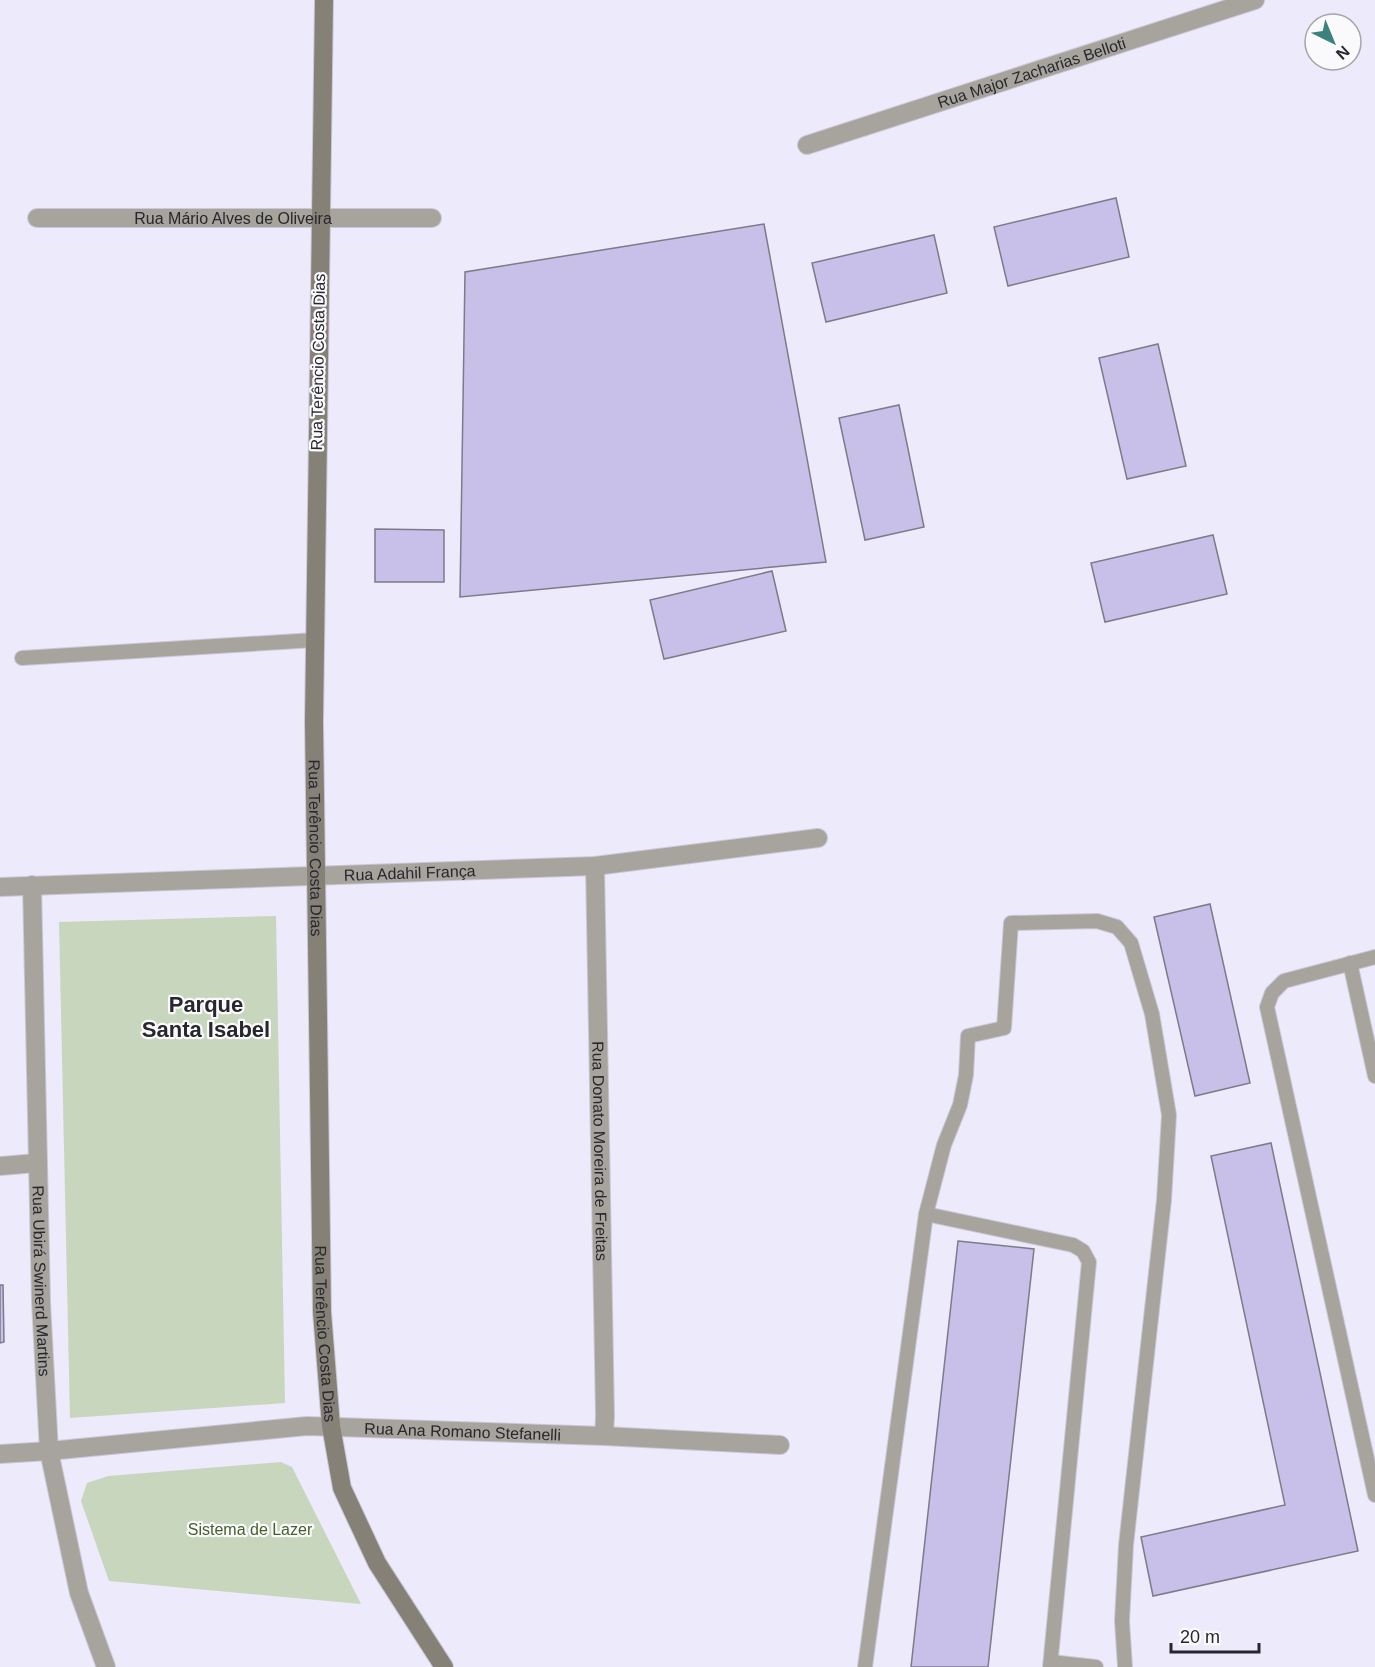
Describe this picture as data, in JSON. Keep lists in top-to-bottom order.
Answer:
{
  "streets": {
    "street": [
      "Rua Major Zacharias Belloti",
      "Rua Mário Alves de Oliveira",
      "Rua Terêncio Costa Dias",
      "Rua Adahil França",
      "Rua Donato Moreira de Freitas",
      "Rua Ubirá Swinerd Martins",
      "Rua Ana Romano Stefanelli"
    ]
  },
  "crossings": [
    ["Rua Mário Alves de Oliveira", "Rua Terêncio Costa Dias"],
    ["Rua Terêncio Costa Dias", "Rua Adahil França"],
    ["Rua Terêncio Costa Dias", "Rua Ana Romano Stefanelli"],
    ["Rua Adahil França", "Rua Donato Moreira de Freitas"],
    ["Rua Adahil França", "Rua Ubirá Swinerd Martins"],
    ["Rua Donato Moreira de Freitas", "Rua Ana Romano Stefanelli"],
    ["Rua Ubirá Swinerd Martins", "Rua Ana Romano Stefanelli"]
  ],
  "districts": ["Parque Santa Isabel"],
  "parks": ["Sistema de Lazer"],
  "scale_bar": "20 m",
  "north": "bottom right"
}
